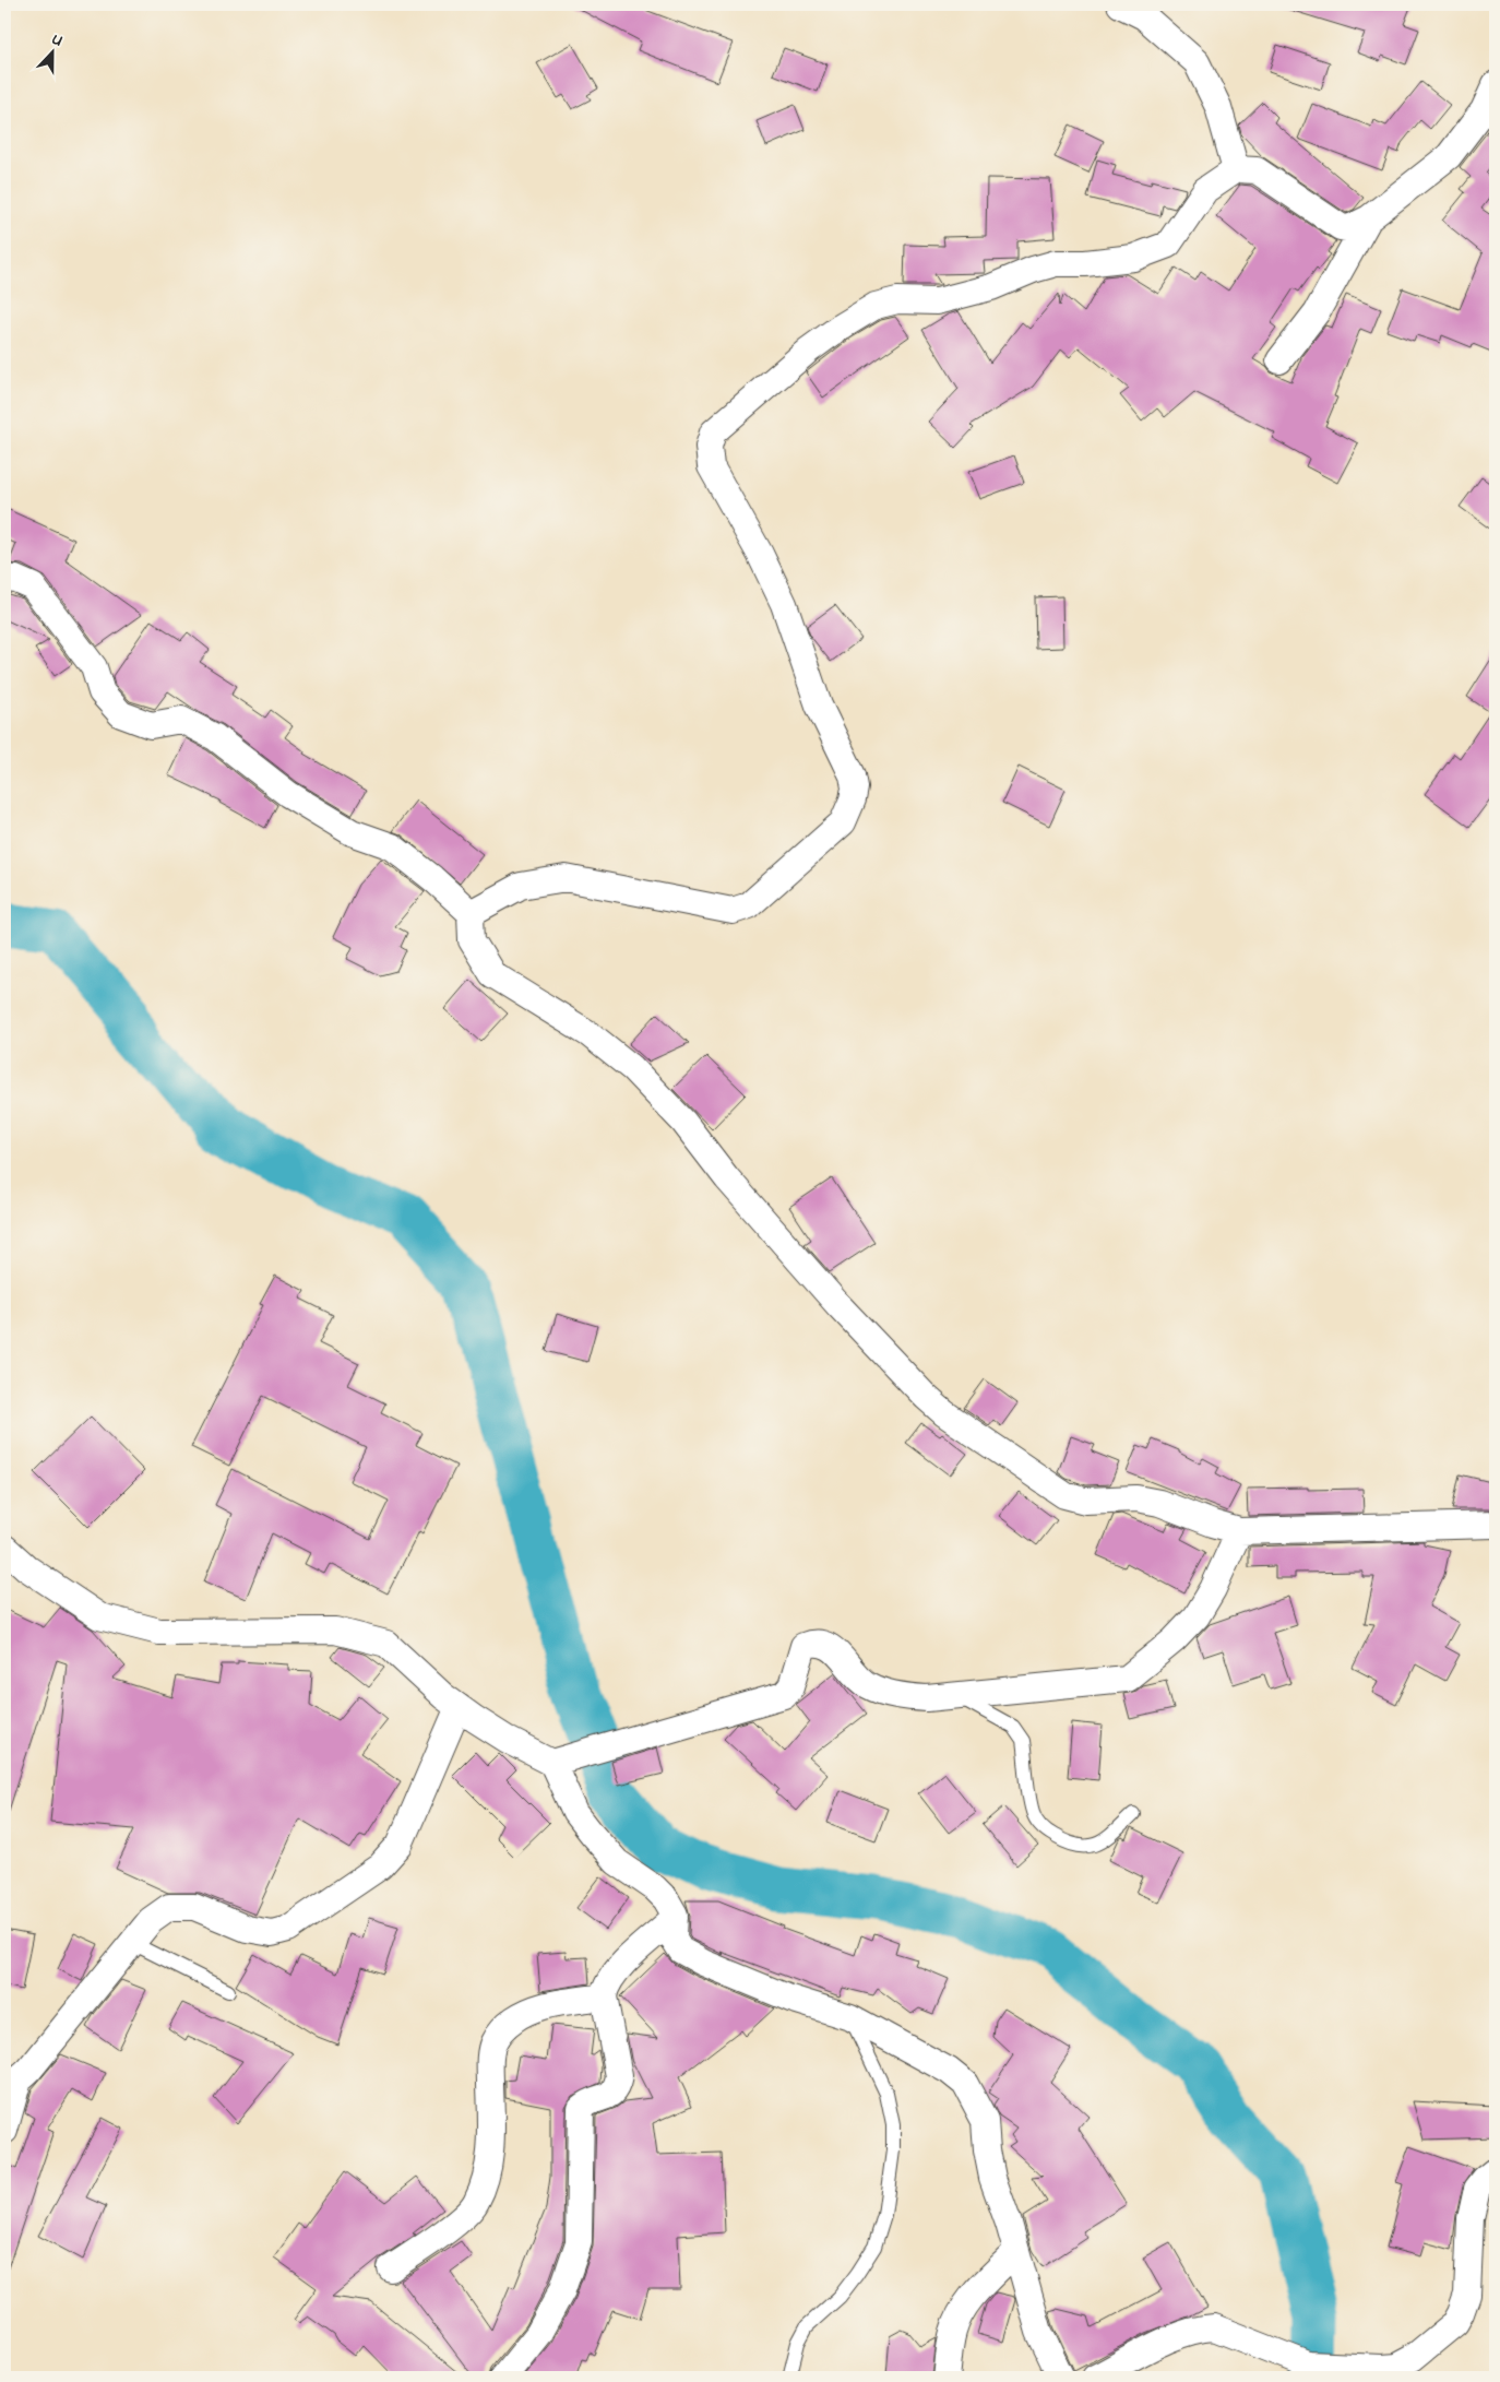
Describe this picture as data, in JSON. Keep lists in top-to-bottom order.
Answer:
{
  "north": "top"
}
